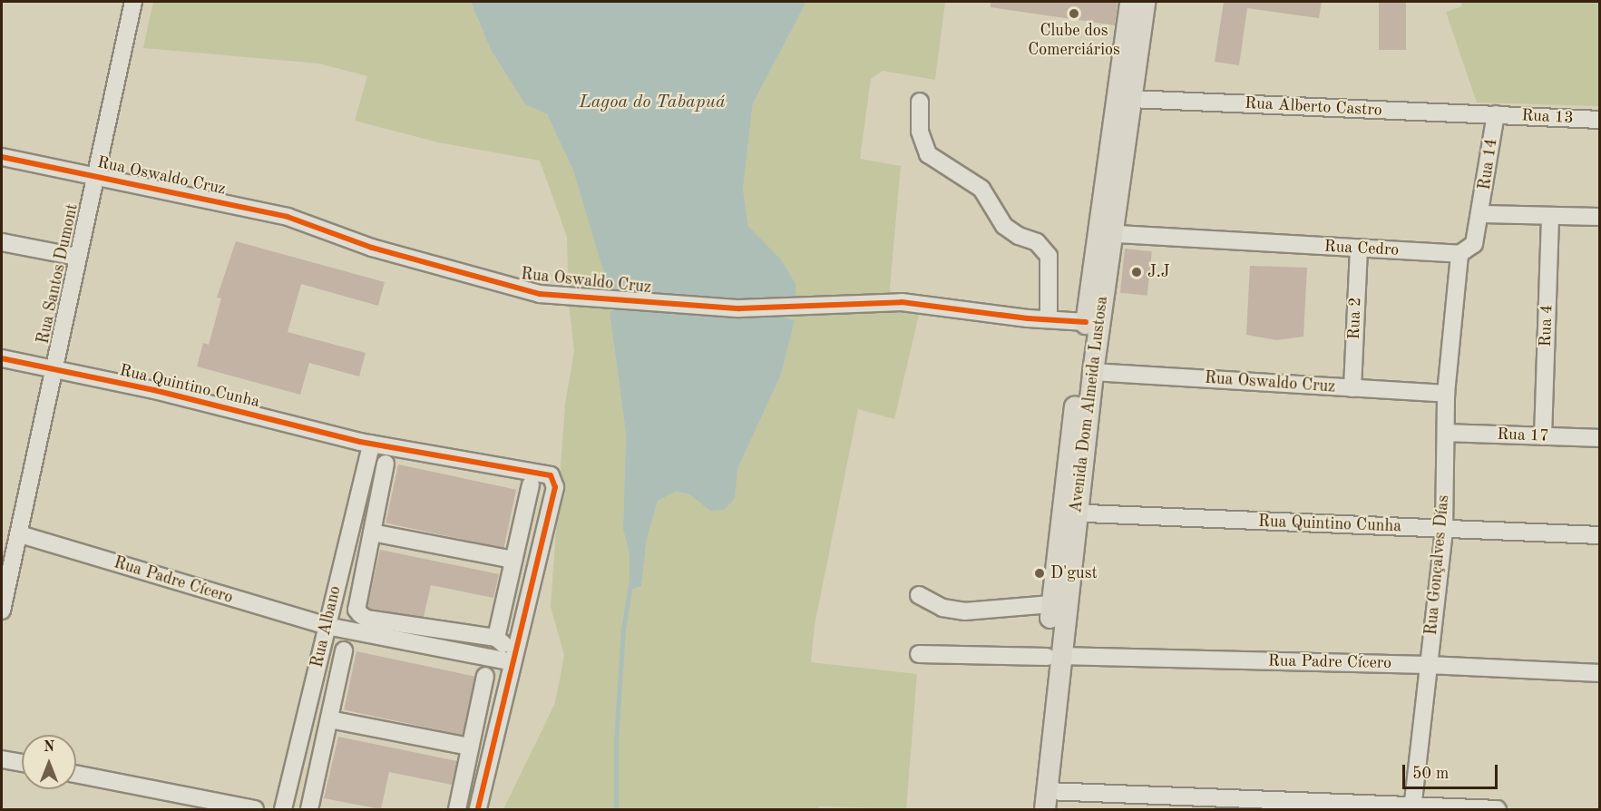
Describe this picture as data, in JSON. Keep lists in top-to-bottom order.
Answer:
{
  "streets": {
    "main road": ["Avenida Dom Almeida Lustosa"],
    "street": [
      "Rua Alberto Castro",
      "Rua 13",
      "Rua 14",
      "Rua Oswaldo Cruz",
      "Rua Cedro",
      "Rua Santos Dumont",
      "Rua 2",
      "Rua 4",
      "Rua Quintino Cunha",
      "Rua 17",
      "Rua Gonçalves Días",
      "Rua Padre Cícero",
      "Rua Albano"
    ]
  },
  "crossings": [
    ["Rua Alberto Castro", "Rua 13"],
    ["Rua Alberto Castro", "Rua 14"],
    ["Rua Alberto Castro", "Avenida Dom Almeida Lustosa"],
    ["Rua 13", "Rua 14"],
    ["Rua Oswaldo Cruz", "Rua Santos Dumont"],
    ["Rua Oswaldo Cruz", "Rua 2"],
    ["Rua Oswaldo Cruz", "Avenida Dom Almeida Lustosa"],
    ["Rua Oswaldo Cruz", "Rua Gonçalves Días"],
    ["Rua Cedro", "Rua 2"],
    ["Rua Cedro", "Avenida Dom Almeida Lustosa"],
    ["Rua Cedro", "Rua Gonçalves Días"],
    ["Rua Santos Dumont", "Rua Quintino Cunha"],
    ["Rua Santos Dumont", "Rua Padre Cícero"],
    ["Rua 4", "Rua 17"],
    ["Rua Quintino Cunha", "Avenida Dom Almeida Lustosa"],
    ["Rua Quintino Cunha", "Rua Gonçalves Días"],
    ["Rua Quintino Cunha", "Rua Padre Cícero"],
    ["Rua Quintino Cunha", "Rua Albano"],
    ["Avenida Dom Almeida Lustosa", "Rua Padre Cícero"],
    ["Rua 17", "Rua Gonçalves Días"],
    ["Rua Gonçalves Días", "Rua Padre Cícero"],
    ["Rua Padre Cícero", "Rua Albano"]
  ],
  "water": ["Lagoa do Tabapuá"],
  "places": ["Clube dos Comerciários", "J.J", "D'gust"],
  "scale_bar": "50 m",
  "north": "top"
}
